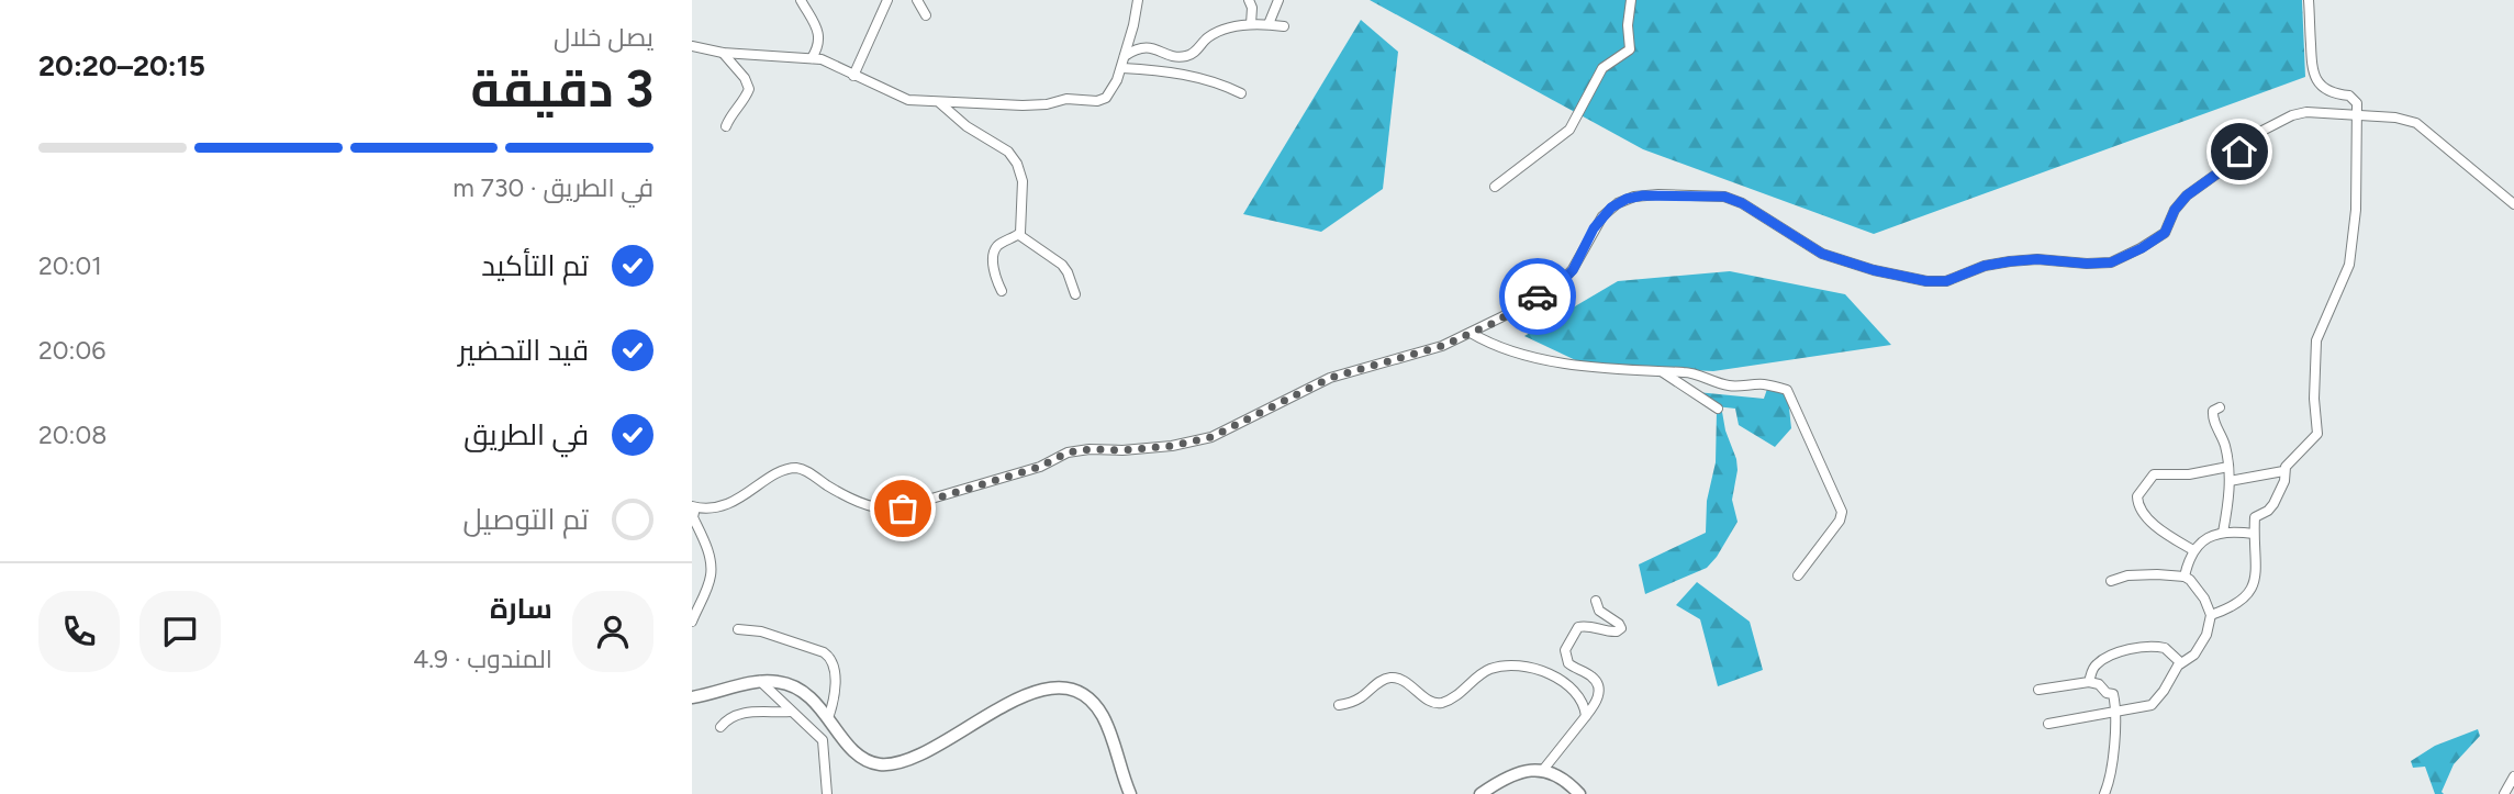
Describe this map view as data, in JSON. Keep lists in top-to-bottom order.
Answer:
{
  "page": {
    "heading": ["3 دقيقة", "يصل خلال", "20:15–20:20"],
    "panel": ["سارة", "المندوب · 4.9"],
    "bar": "في الطريق · 730 m",
    "list": [
      ["تم التأكيد", "20:01"],
      ["قيد التحضير", "20:06"],
      ["في الطريق", "20:08"],
      "تم التوصيل"
    ]
  }
}
